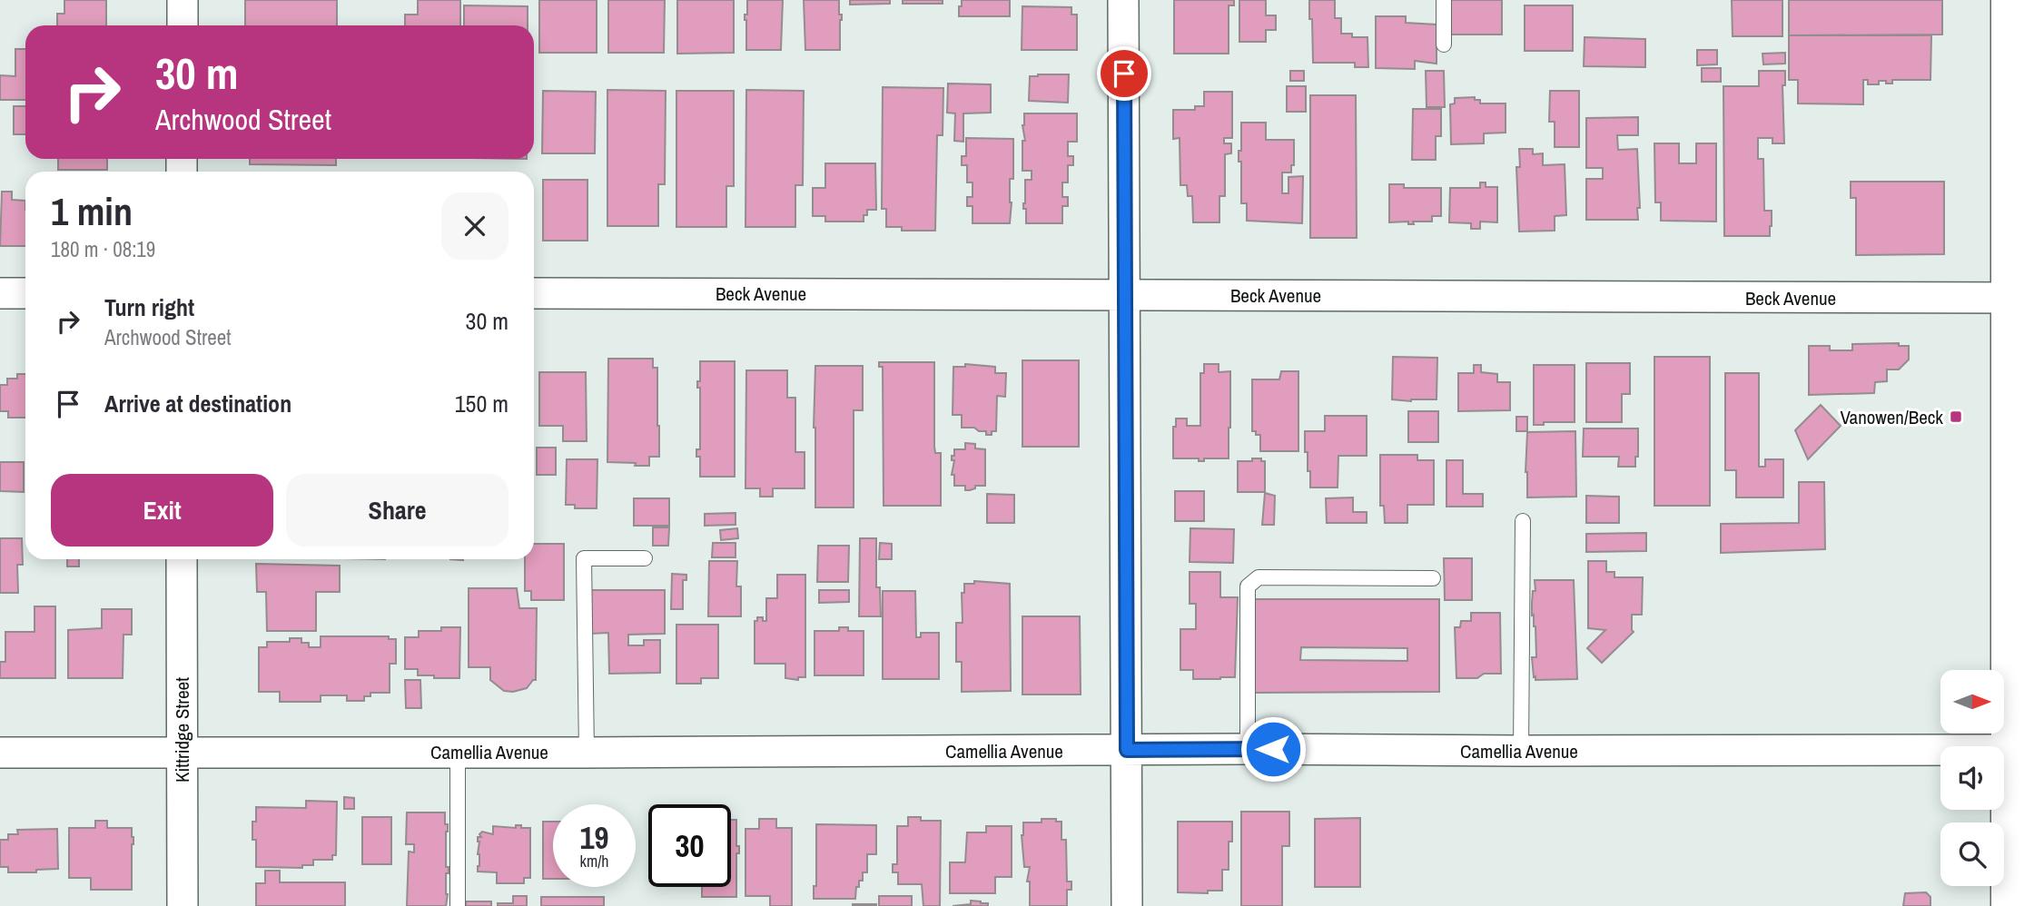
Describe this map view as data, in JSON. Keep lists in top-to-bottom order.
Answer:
{
  "streets": {
    "street": ["Beck Avenue", "Kittridge Street", "Camellia Avenue"]
  },
  "crossings": [
    ["Kittridge Street", "Camellia Avenue"]
  ],
  "places": {
    "transit": ["Vanowen/Beck"]
  },
  "north": "right",
  "page": {
    "turn": ["30 m", "Archwood Street"],
    "heading": ["1 min", "180 m · 08:19"],
    "list": [
      {
        "name": "Turn right",
        "note": "Archwood Street",
        "value": "30 m"
      },
      {
        "name": "Arrive at destination",
        "value": "150 m"
      }
    ],
    "buttons": ["Exit", "Share"],
    "speed": "19 km/h",
    "limit": "30"
  }
}
